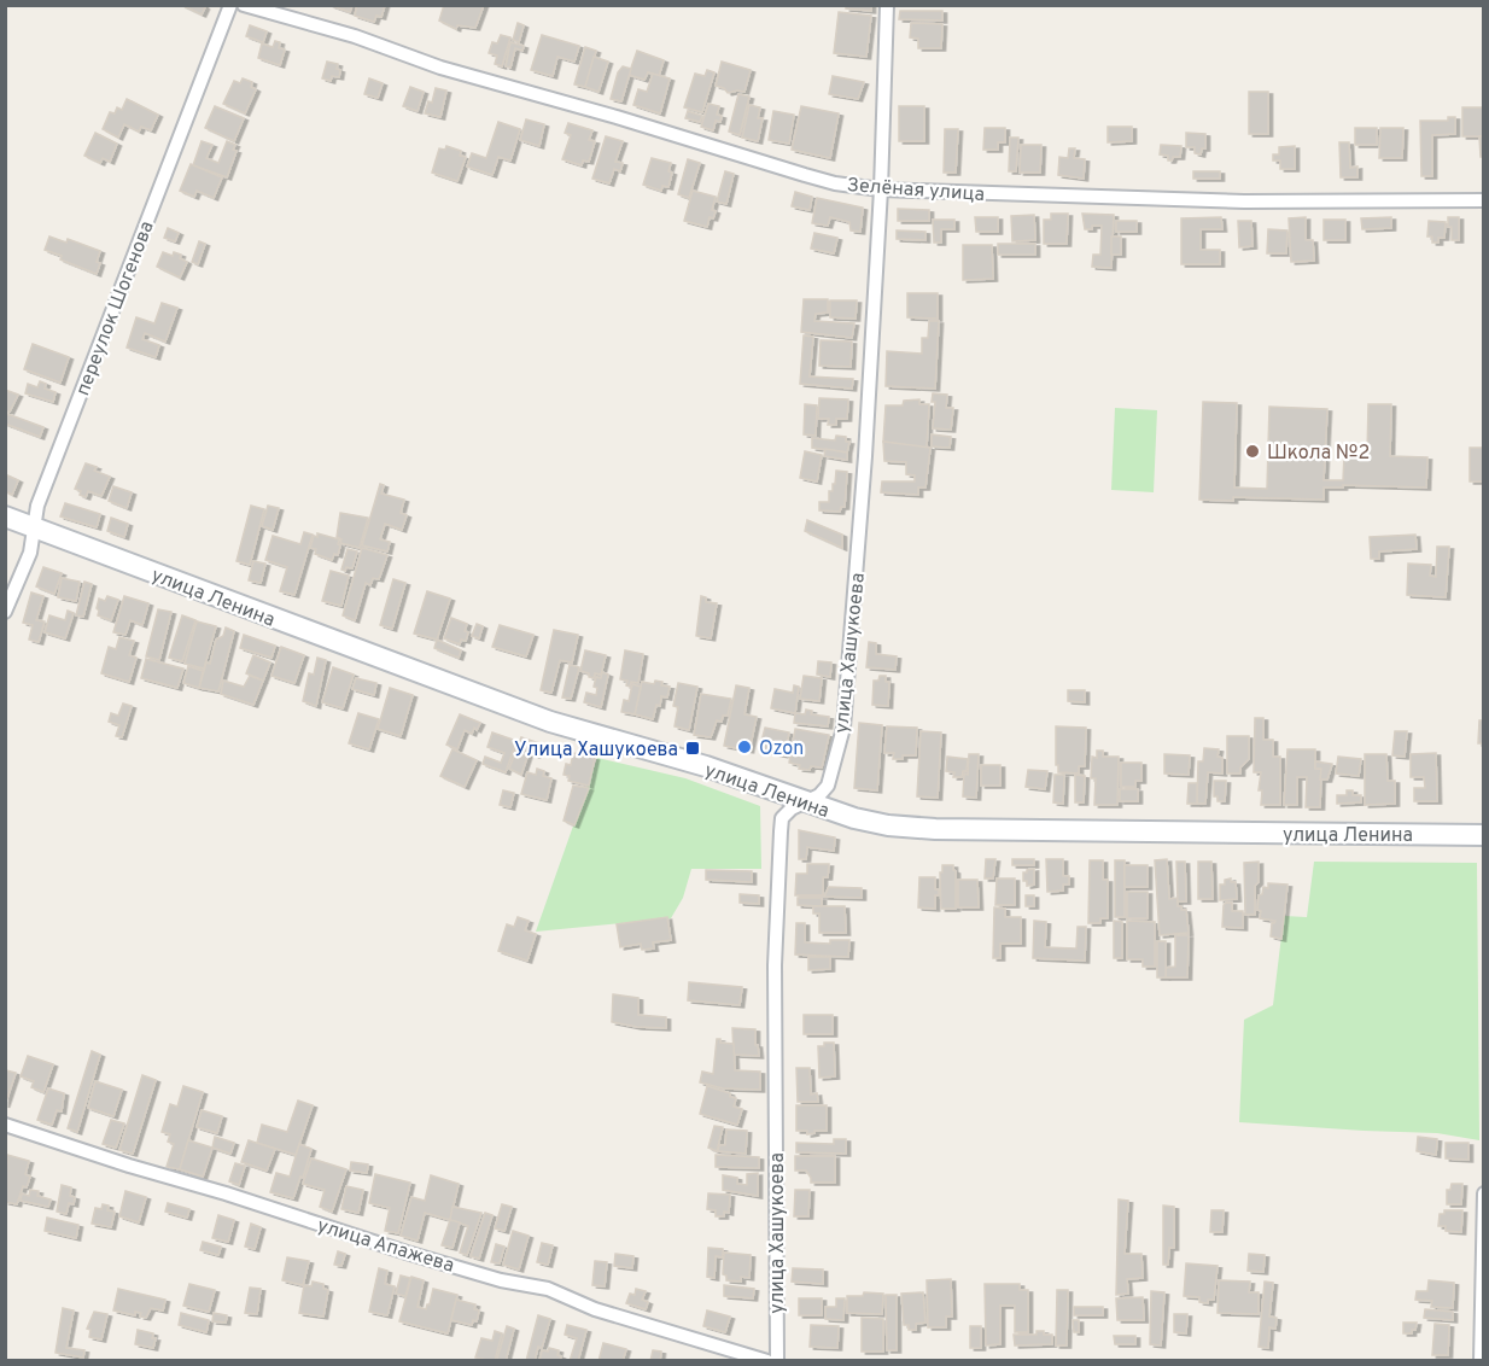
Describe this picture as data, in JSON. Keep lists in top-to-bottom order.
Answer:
{
  "streets": {
    "street": [
      "Зелёная улица",
      "переулок Шогенова",
      "улица Ленина",
      "улица Хашукоева",
      "улица Апажева"
    ]
  },
  "crossings": [
    ["Зелёная улица", "улица Хашукоева"],
    ["переулок Шогенова", "улица Ленина"],
    ["улица Ленина", "улица Хашукоева"]
  ],
  "places": {
    "other": ["Школа №2", "Ozon"],
    "transit": ["Улица Хашукоева"]
  }
}
